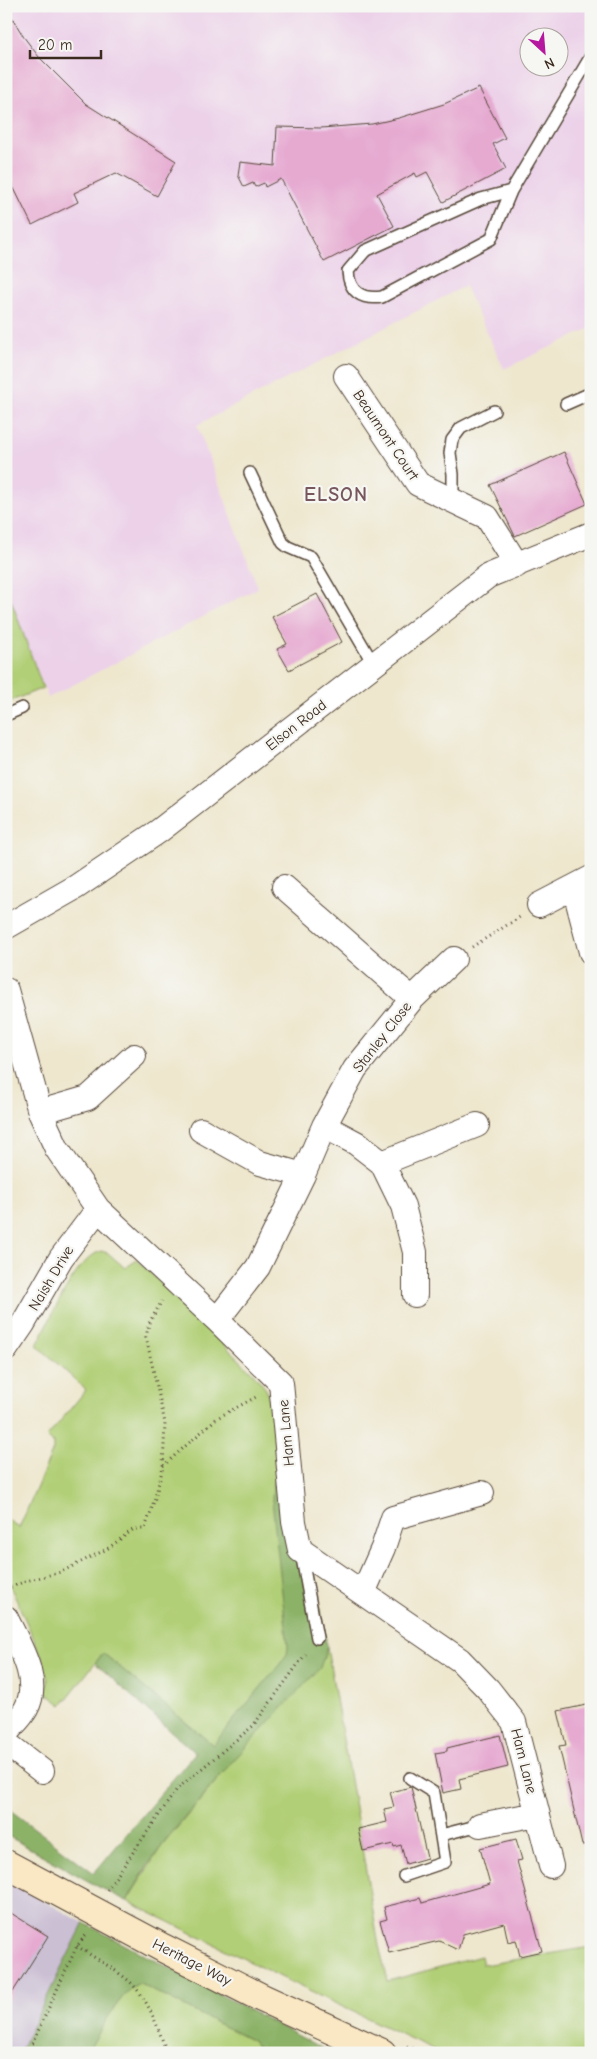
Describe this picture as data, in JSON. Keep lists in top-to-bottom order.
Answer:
{
  "streets": {
    "street": [
      "Beaumont Court",
      "Elson Road",
      "Stanley Close",
      "Naish Drive",
      "Ham Lane",
      "Heritage Way"
    ]
  },
  "crossings": [
    ["Beaumont Court", "Elson Road"],
    ["Stanley Close", "Ham Lane"],
    ["Naish Drive", "Ham Lane"]
  ],
  "districts": ["ELSON"],
  "scale_bar": "20 m",
  "north": "bottom right"
}
